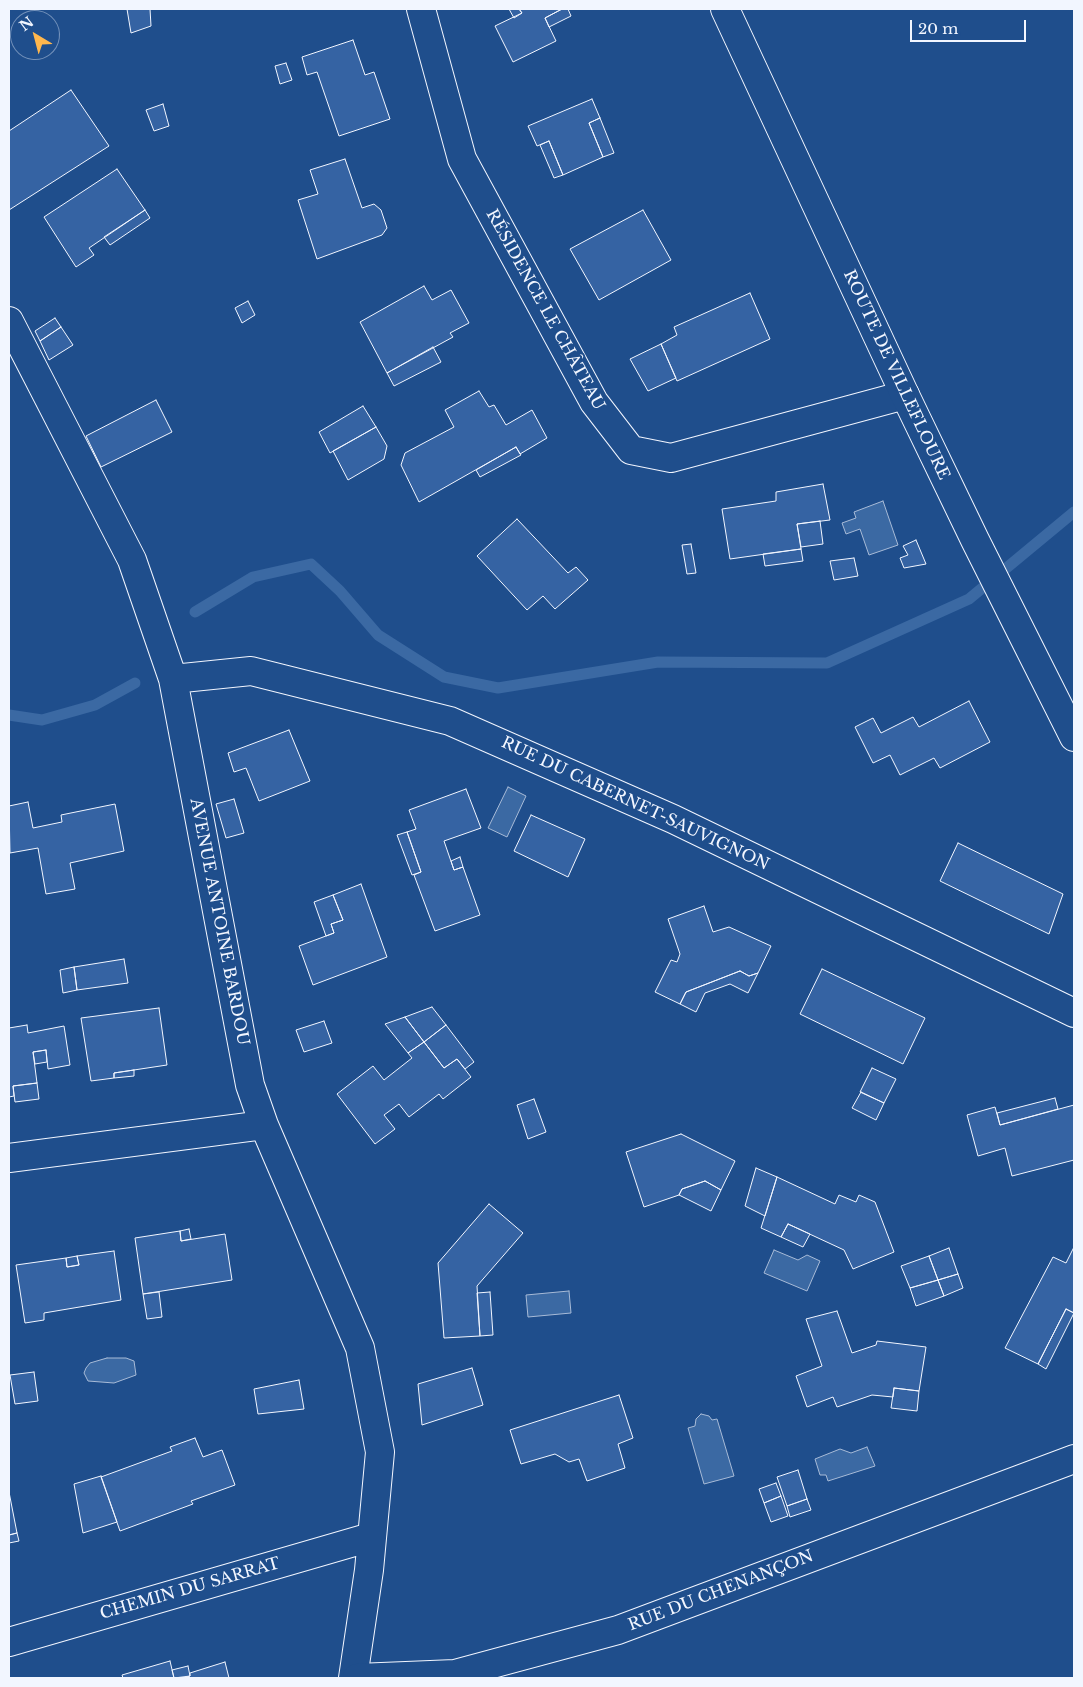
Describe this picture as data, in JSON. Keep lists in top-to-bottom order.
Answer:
{
  "streets": {
    "street": [
      "RÉSIDENCE LE CHÂTEAU",
      "ROUTE DE VILLEFLOURE",
      "RUE DU CABERNET-SAUVIGNON",
      "AVENUE ANTOINE BARDOU",
      "CHEMIN DU SARRAT",
      "RUE DU CHENANÇON"
    ]
  },
  "crossings": [
    ["RÉSIDENCE LE CHÂTEAU", "ROUTE DE VILLEFLOURE"],
    ["RUE DU CABERNET-SAUVIGNON", "AVENUE ANTOINE BARDOU"],
    ["AVENUE ANTOINE BARDOU", "CHEMIN DU SARRAT"],
    ["AVENUE ANTOINE BARDOU", "RUE DU CHENANÇON"]
  ],
  "scale_bar": "20 m",
  "north": "top left"
}
